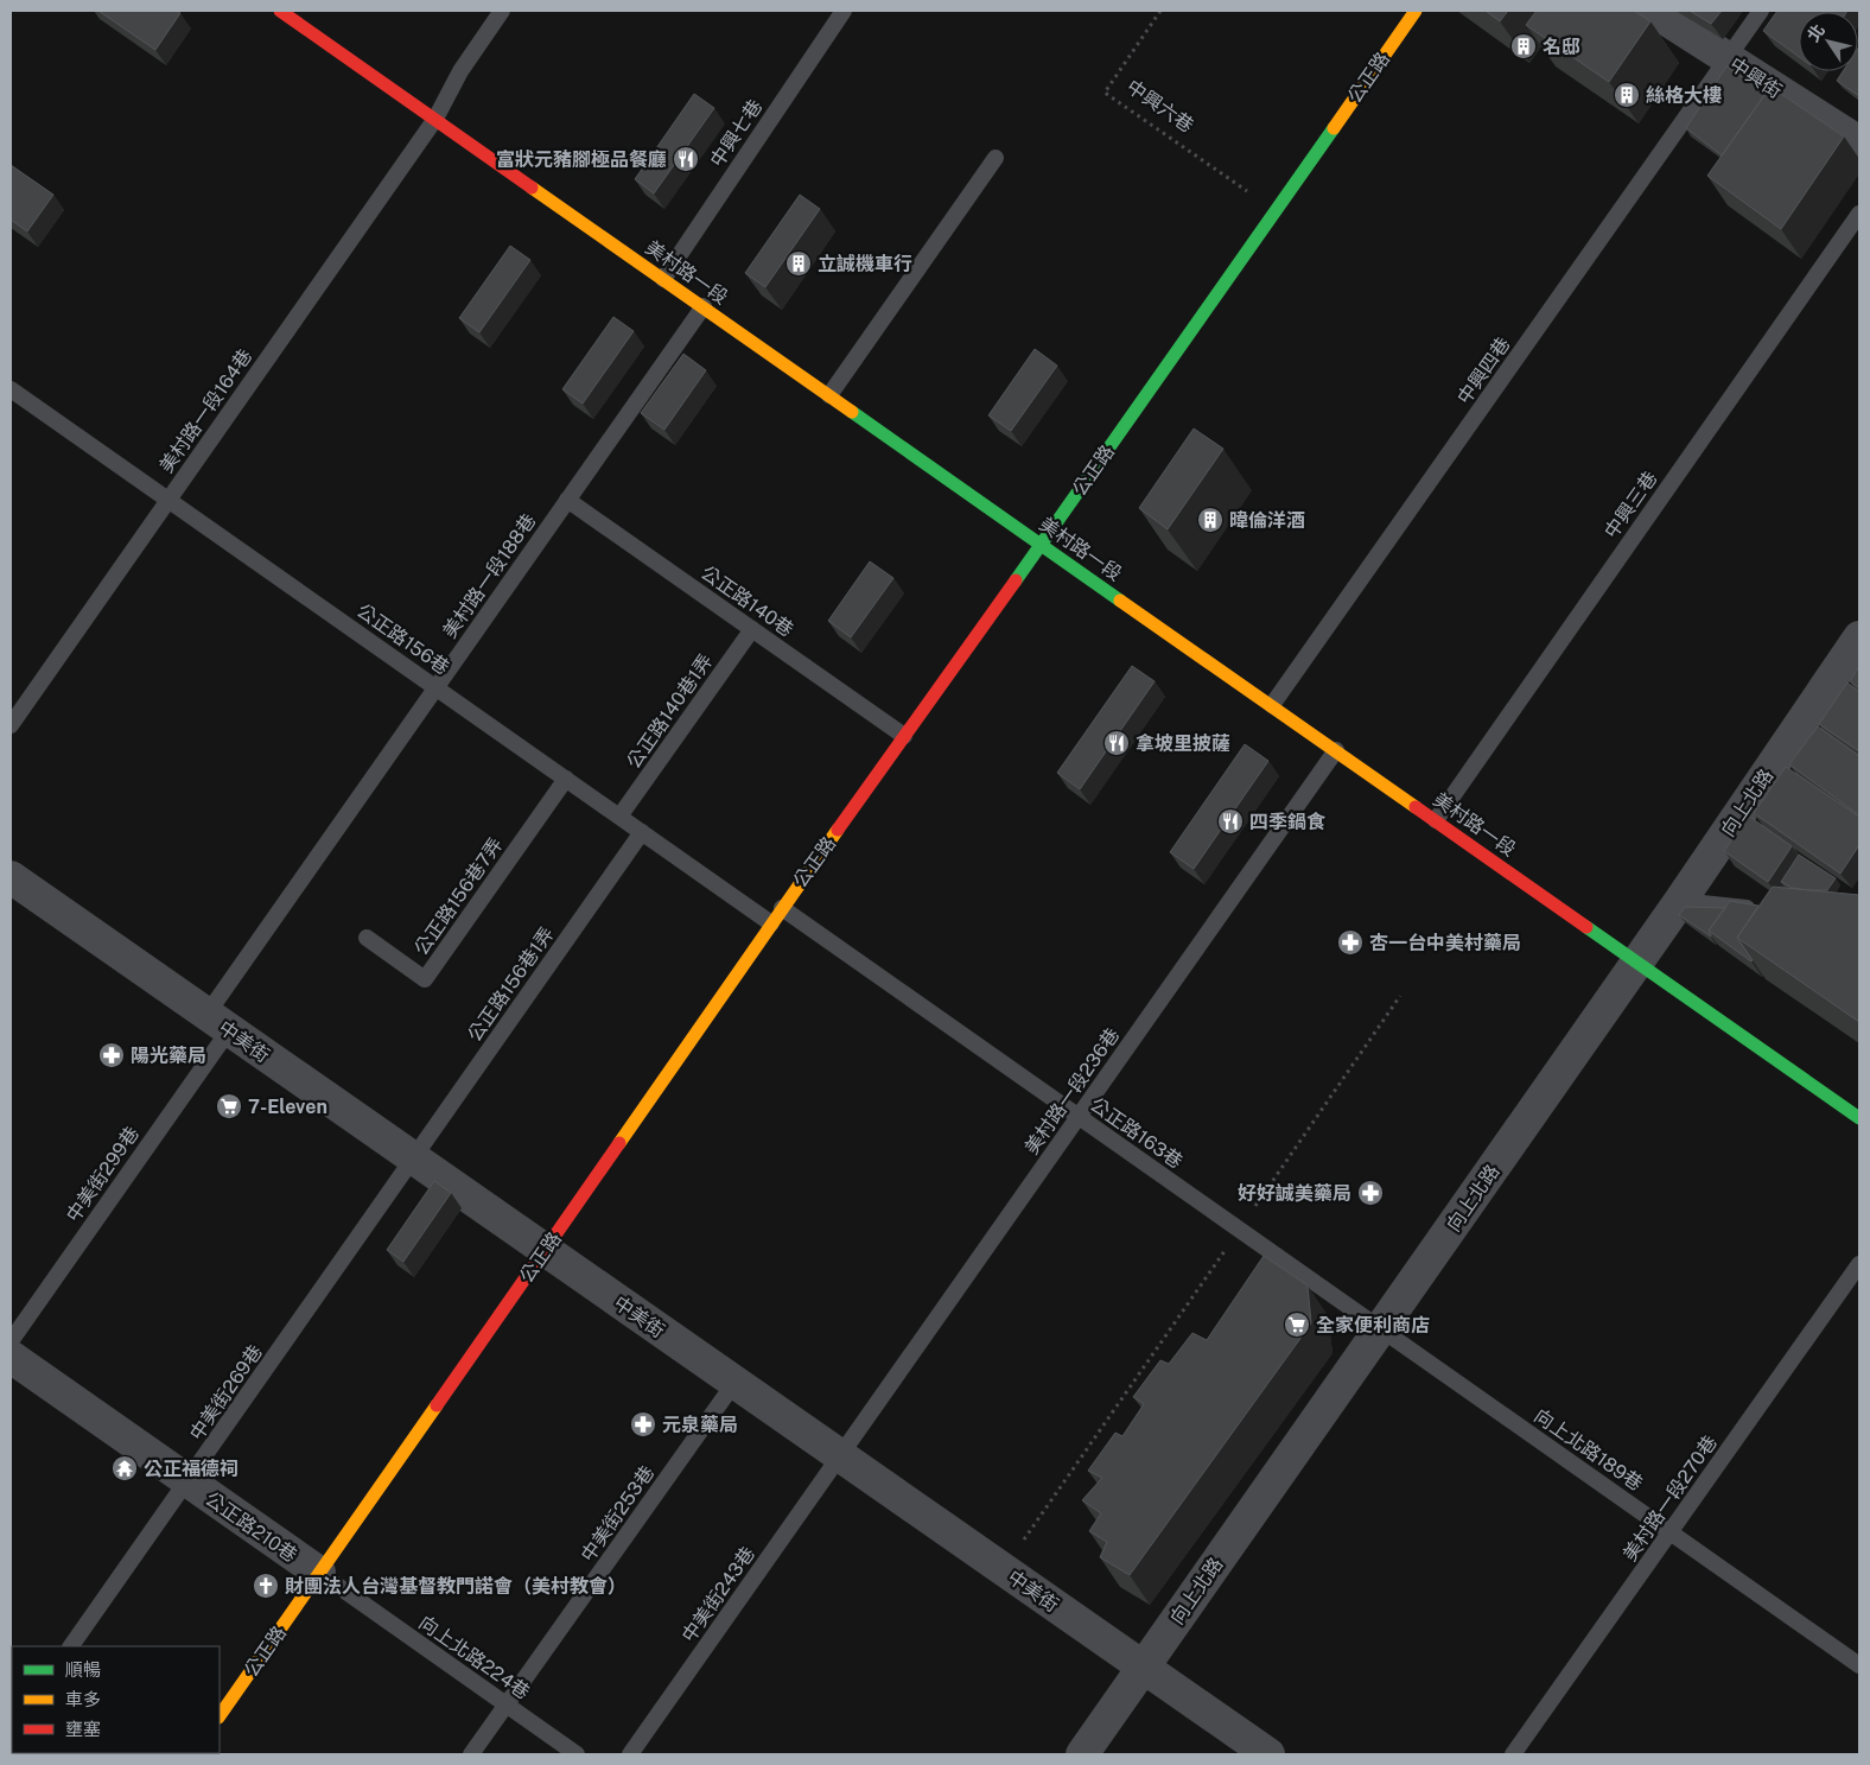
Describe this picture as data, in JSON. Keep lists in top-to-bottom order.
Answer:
{
  "streets": {
    "street": [
      "公正路",
      "中興街",
      "美村路一段",
      "向上北路",
      "中美街",
      "公正路210巷"
    ],
    "lane": [
      "中興七巷",
      "中興四巷",
      "美村路一段164巷",
      "中興三巷",
      "美村路一段188巷",
      "公正路140巷",
      "公正路156巷",
      "公正路140巷1弄",
      "公正路156巷7弄",
      "公正路156巷1弄",
      "美村路一段236巷",
      "公正路163巷",
      "中美街299巷",
      "中美街269巷",
      "向上北路189巷",
      "美村路一段270巷",
      "中美街253巷",
      "中美街243巷",
      "向上北路224巷"
    ],
    "path": ["中興六巷"]
  },
  "crossings": [
    ["公正路", "中興六巷"],
    ["公正路", "美村路一段"],
    ["公正路", "公正路140巷"],
    ["公正路", "公正路156巷"],
    ["公正路", "中美街"],
    ["公正路", "公正路163巷"],
    ["公正路", "公正路210巷"],
    ["公正路", "向上北路224巷"],
    ["中興街", "中興四巷"],
    ["中興七巷", "美村路一段"],
    ["美村路一段", "中興四巷"],
    ["美村路一段", "美村路一段164巷"],
    ["美村路一段", "中興三巷"],
    ["美村路一段", "美村路一段188巷"],
    ["美村路一段", "向上北路"],
    ["美村路一段", "美村路一段236巷"],
    ["美村路一段164巷", "公正路156巷"],
    ["美村路一段188巷", "公正路140巷"],
    ["美村路一段188巷", "公正路156巷"],
    ["美村路一段188巷", "中美街"],
    ["美村路一段188巷", "中美街299巷"],
    ["公正路140巷", "公正路140巷1弄"],
    ["公正路156巷", "公正路140巷1弄"],
    ["公正路156巷", "公正路156巷7弄"],
    ["公正路156巷", "公正路156巷1弄"],
    ["向上北路", "中美街"],
    ["向上北路", "公正路163巷"],
    ["向上北路", "向上北路189巷"],
    ["公正路156巷1弄", "中美街"],
    ["公正路156巷1弄", "中美街269巷"],
    ["中美街", "美村路一段236巷"],
    ["中美街", "中美街299巷"],
    ["中美街", "中美街269巷"],
    ["中美街", "中美街253巷"],
    ["中美街", "中美街243巷"],
    ["美村路一段236巷", "公正路163巷"],
    ["美村路一段236巷", "中美街243巷"],
    ["公正路163巷", "向上北路189巷"],
    ["中美街269巷", "公正路210巷"],
    ["向上北路189巷", "美村路一段270巷"],
    ["中美街253巷", "向上北路224巷"],
    ["公正路210巷", "向上北路224巷"]
  ],
  "places": {
    "building": [
      "名邸",
      "絲格大樓",
      "立誠機車行",
      "暐倫洋酒"
    ],
    "restaurant": ["富狀元豬腳極品餐廳", "拿坡里披薩", "四季鍋食"],
    "pharmacy": [
      "杏一台中美村藥局",
      "陽光藥局",
      "好好誠美藥局",
      "元泉藥局"
    ],
    "supermarket": ["7-Eleven", "全家便利商店"],
    "temple": ["公正福德祠"],
    "church": ["財團法人台灣基督教門諾會（美村教會）"]
  },
  "legend": ["順暢", "車多", "壅塞"],
  "north": "top left"
}
